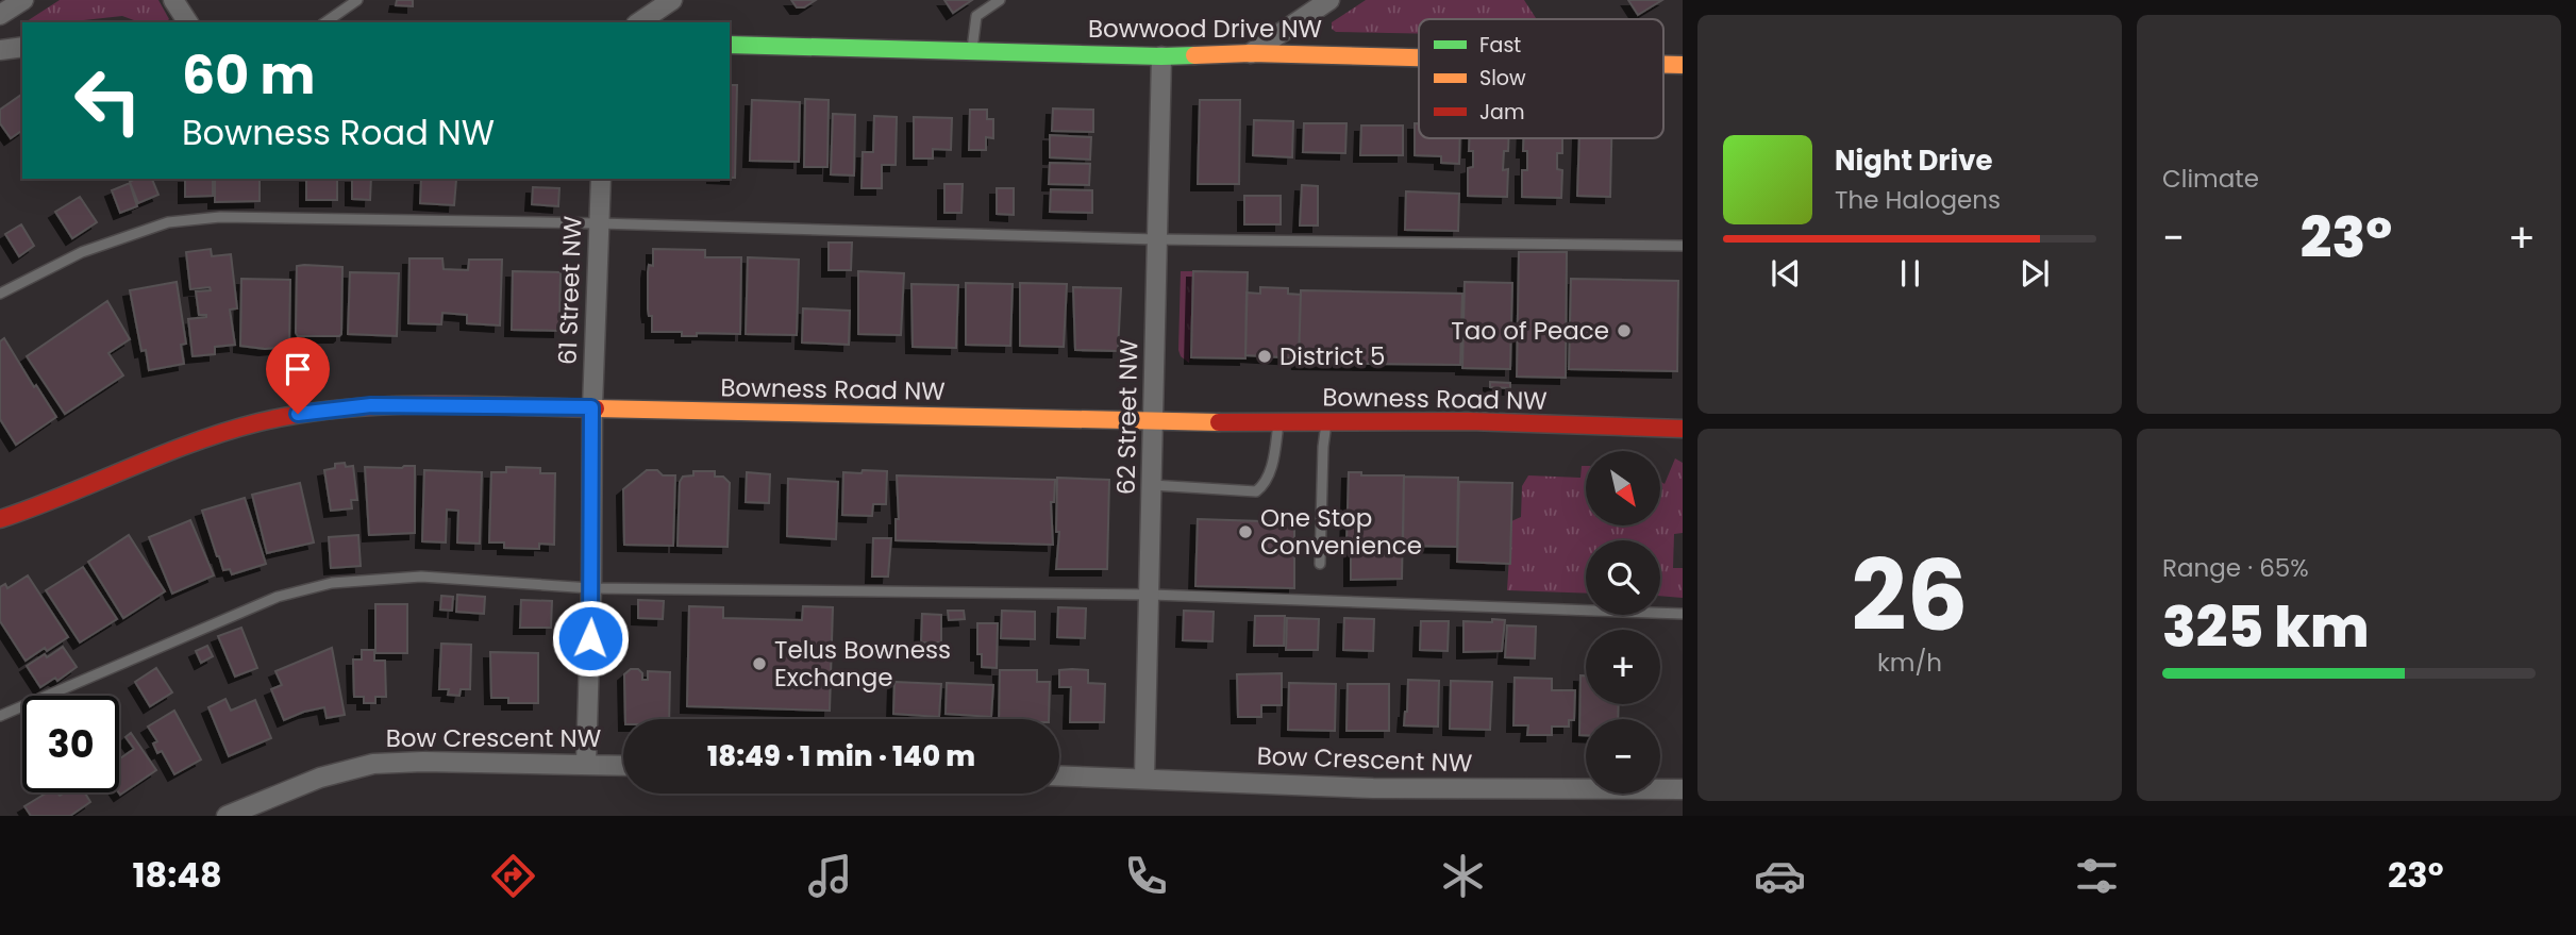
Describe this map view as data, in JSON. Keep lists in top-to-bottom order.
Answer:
{
  "streets": {
    "street": [
      "Bowwood Drive NW",
      "61 Street NW",
      "Bowness Road NW",
      "62 Street NW",
      "Bow Crescent NW"
    ]
  },
  "crossings": [
    ["Bowwood Drive NW", "62 Street NW"],
    ["61 Street NW", "Bowness Road NW"],
    ["61 Street NW", "Bow Crescent NW"],
    ["Bowness Road NW", "62 Street NW"],
    ["62 Street NW", "Bow Crescent NW"]
  ],
  "places": [
    "Tao of Peace",
    "District 5",
    "One Stop Convenience",
    "Telus Bowness Exchange"
  ],
  "legend": ["Fast", "Slow", "Jam"],
  "north": "bottom right",
  "page": {
    "tile": [
      "Climate",
      ["26", "km/h"],
      ["Range · 65%", "325 km"]
    ],
    "turn": ["60 m", "Bowness Road NW"],
    "song": ["Night Drive", "The Halogens"],
    "heat": ["−", "23°", "+"],
    "map_buttons": ["+", "−"],
    "limit": "30",
    "trip": "18:49 · 1 min · 140 m",
    "tabs": ["18:48", "23°"]
  }
}
